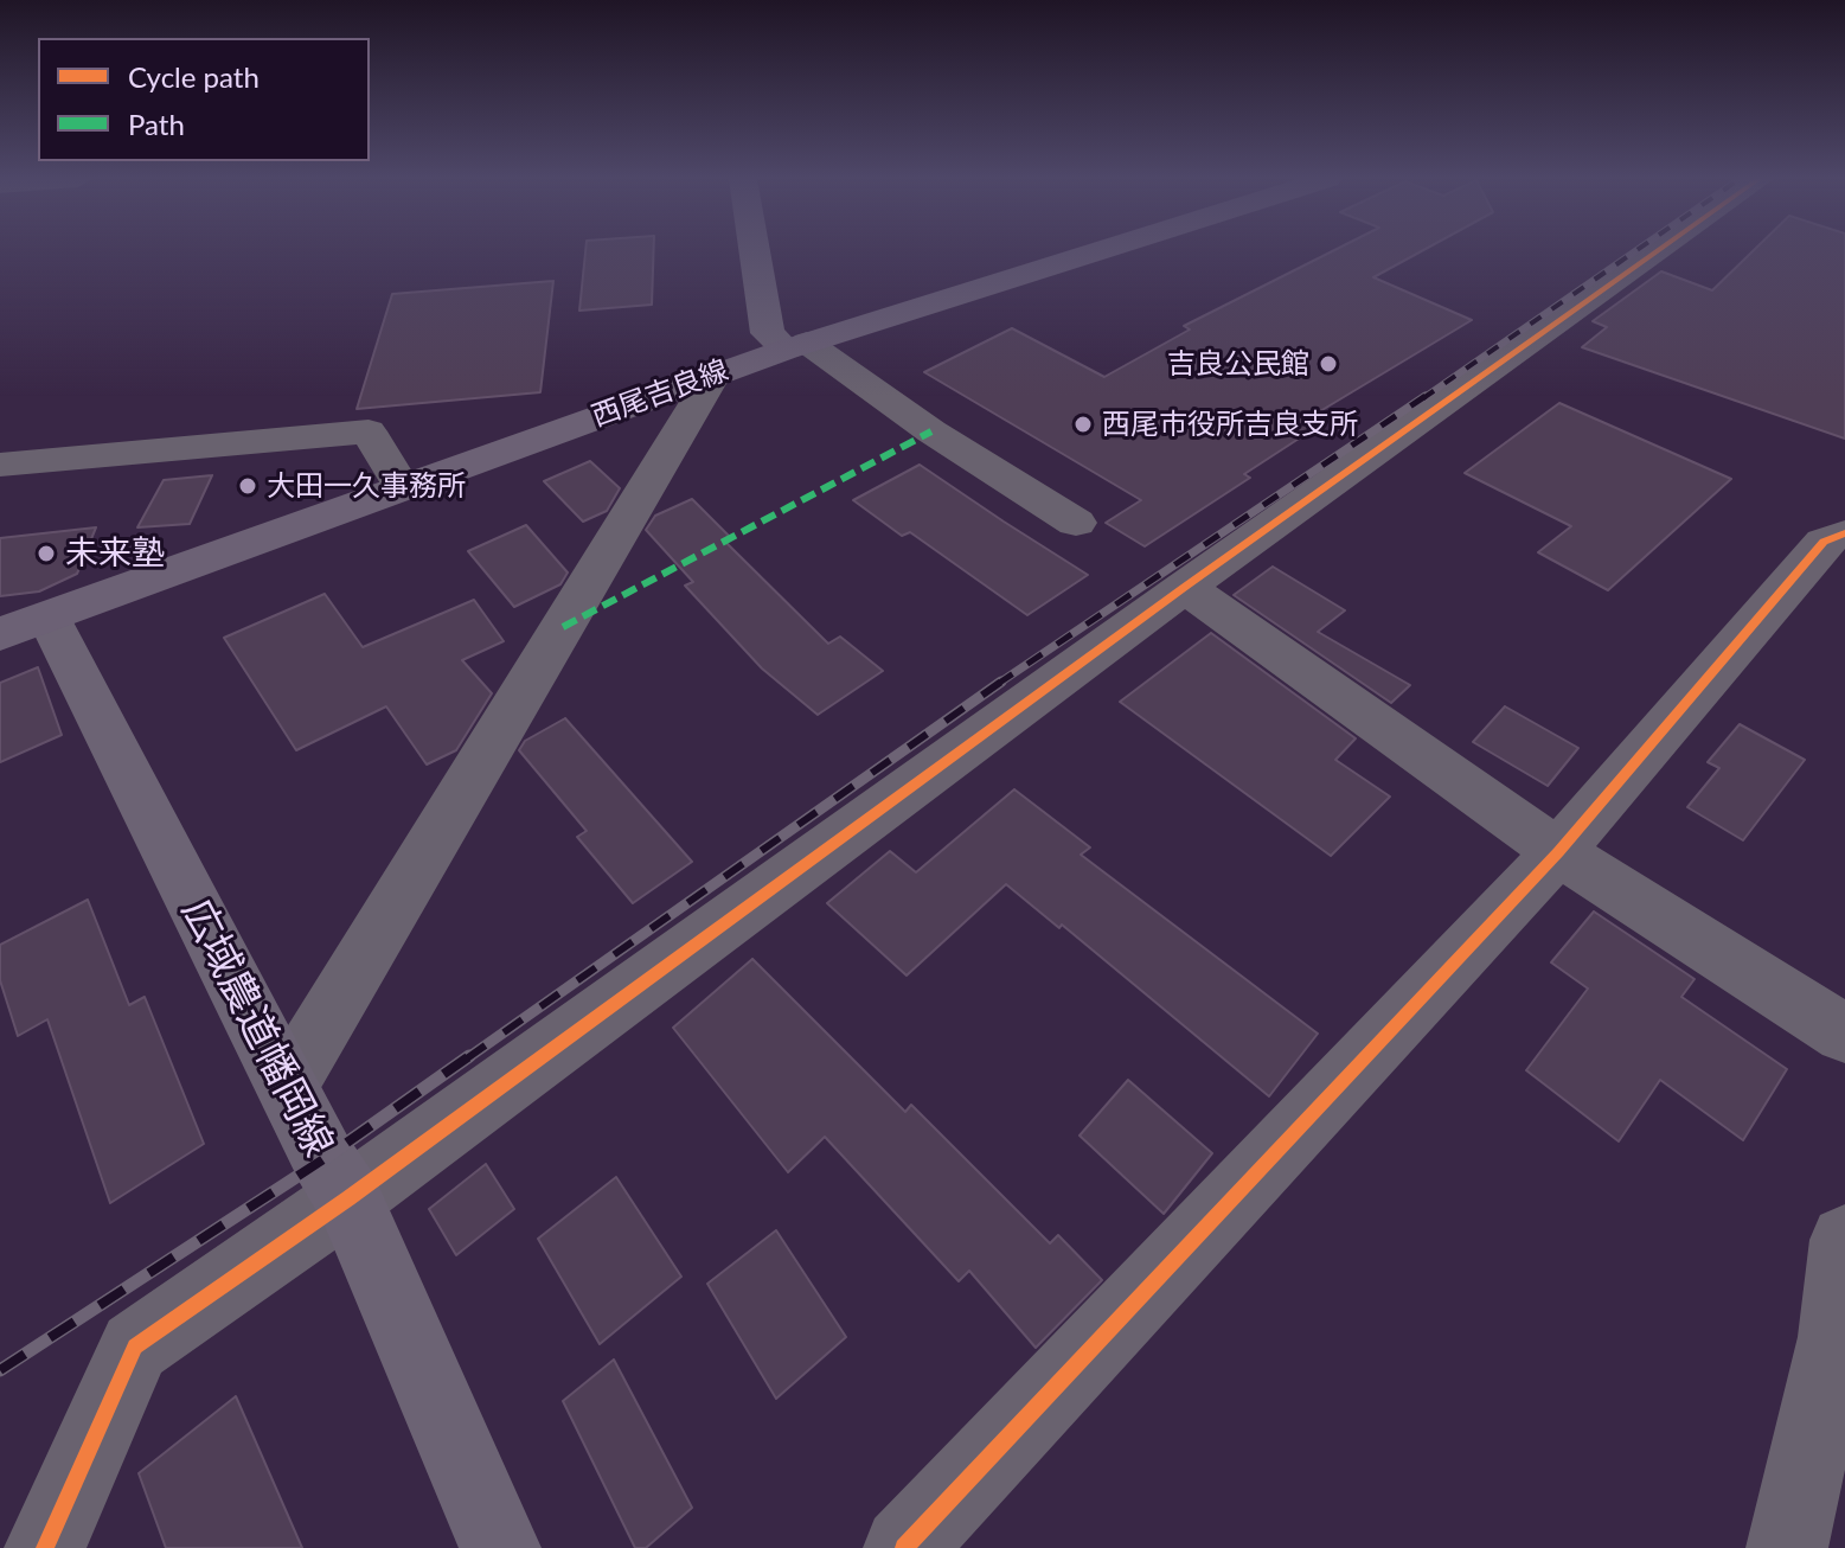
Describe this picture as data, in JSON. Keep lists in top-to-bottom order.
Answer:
{
  "streets": {
    "main road": ["西尾吉良線"],
    "street": ["広域農道幡岡線"]
  },
  "crossings": [
    ["西尾吉良線", "広域農道幡岡線"]
  ],
  "places": [
    "吉良公民館",
    "西尾市役所吉良支所",
    "大田一久事務所",
    "未来塾"
  ],
  "legend": ["Cycle path", "Path"]
}
